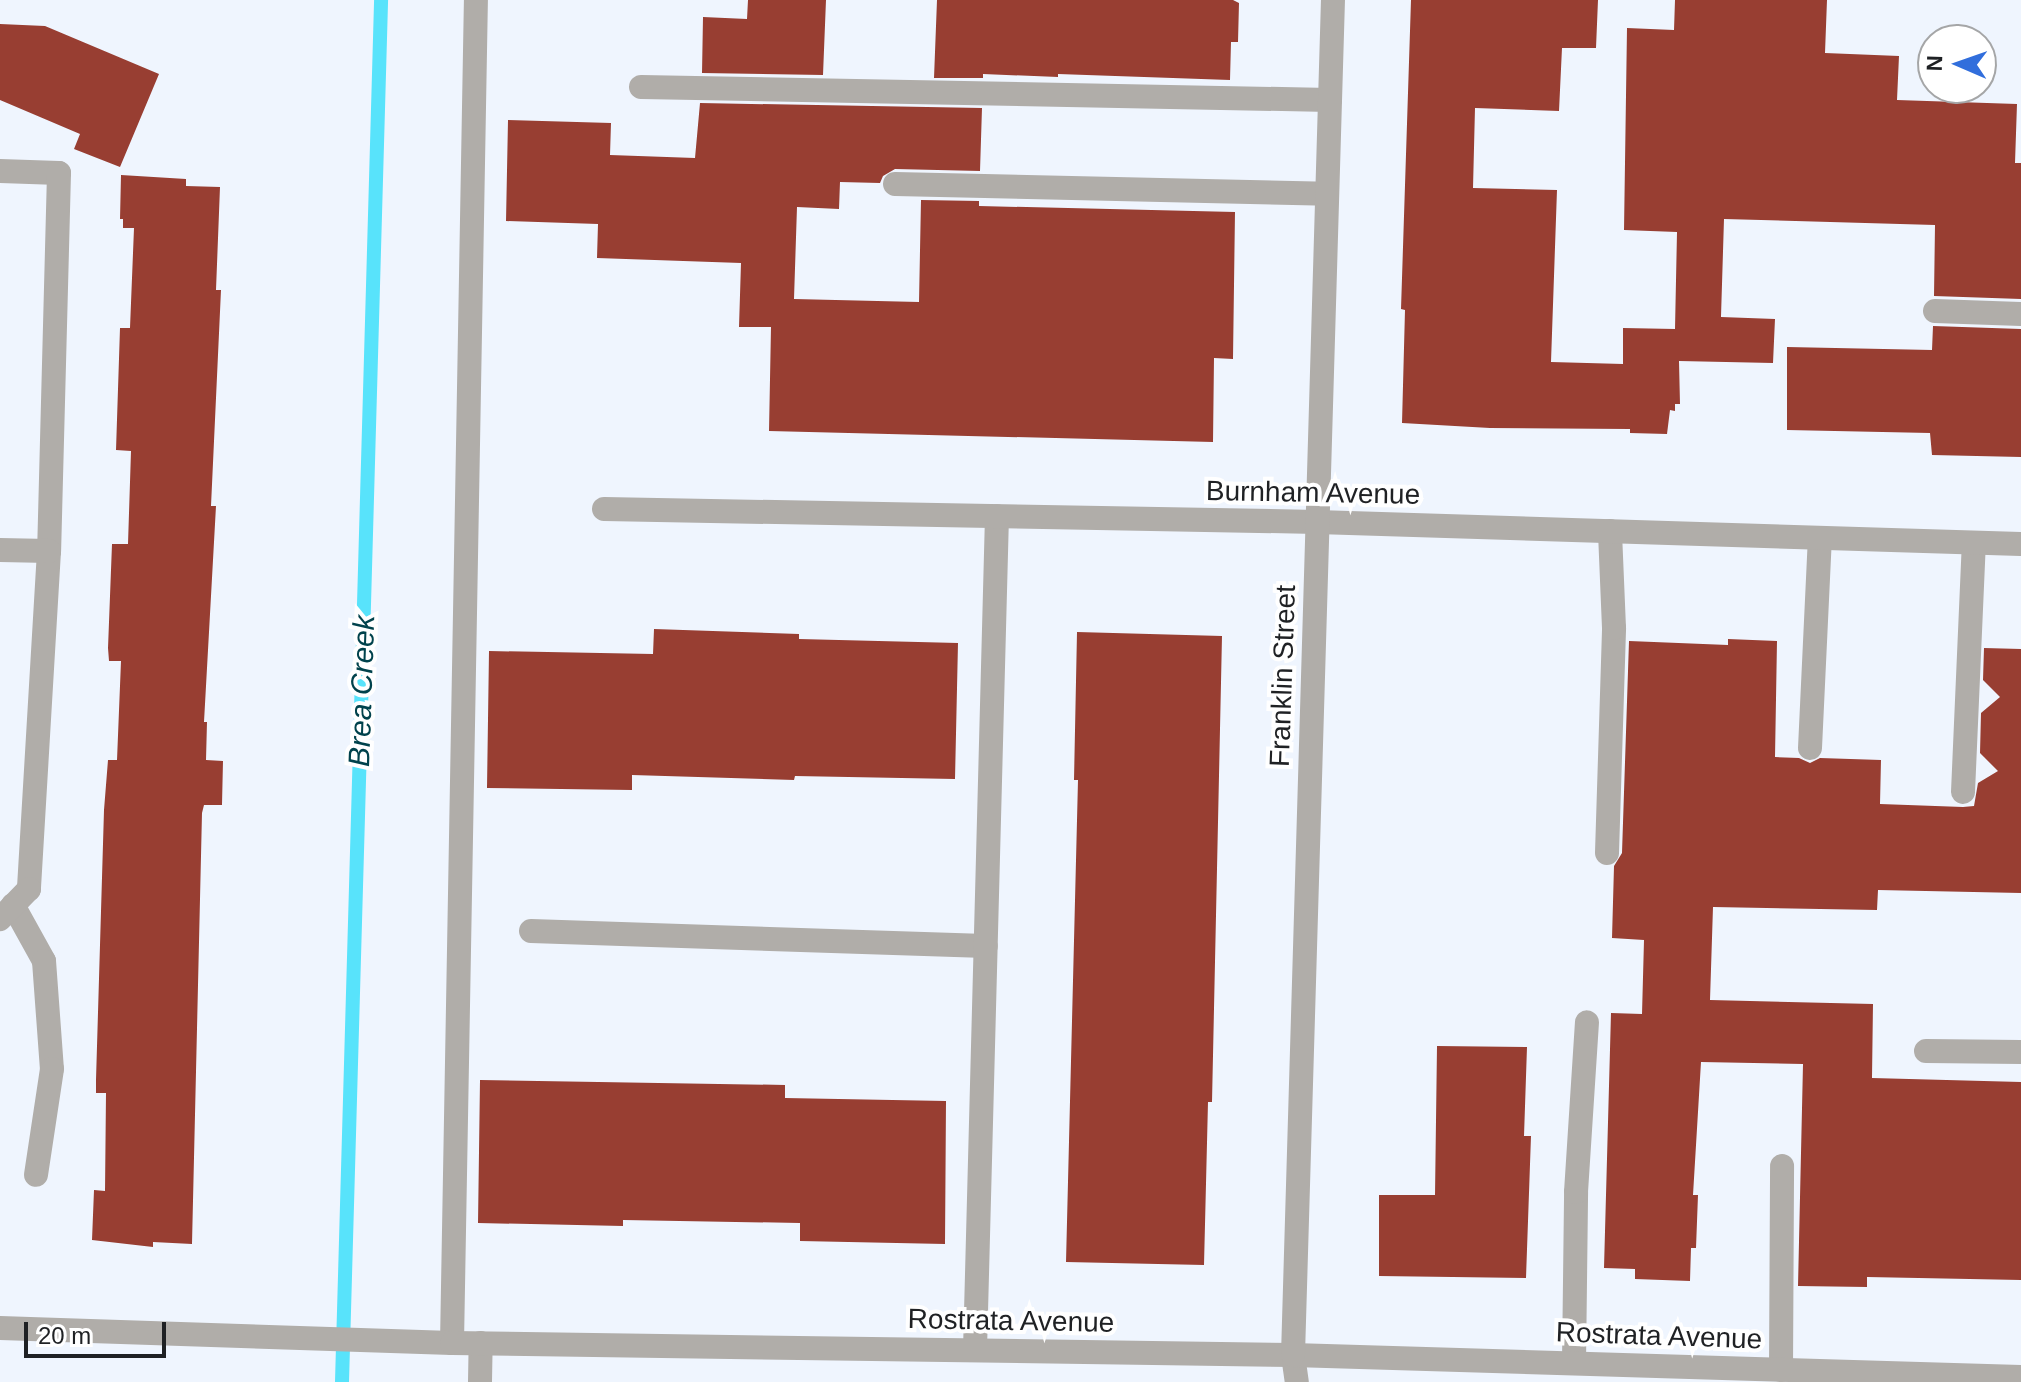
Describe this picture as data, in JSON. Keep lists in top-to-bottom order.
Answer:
{
  "streets": {
    "street": ["Burnham Avenue", "Franklin Street", "Rostrata Avenue"]
  },
  "crossings": [
    ["Burnham Avenue", "Franklin Street"],
    ["Franklin Street", "Rostrata Avenue"]
  ],
  "water": ["Brea Creek"],
  "scale_bar": "20 m",
  "north": "left"
}
